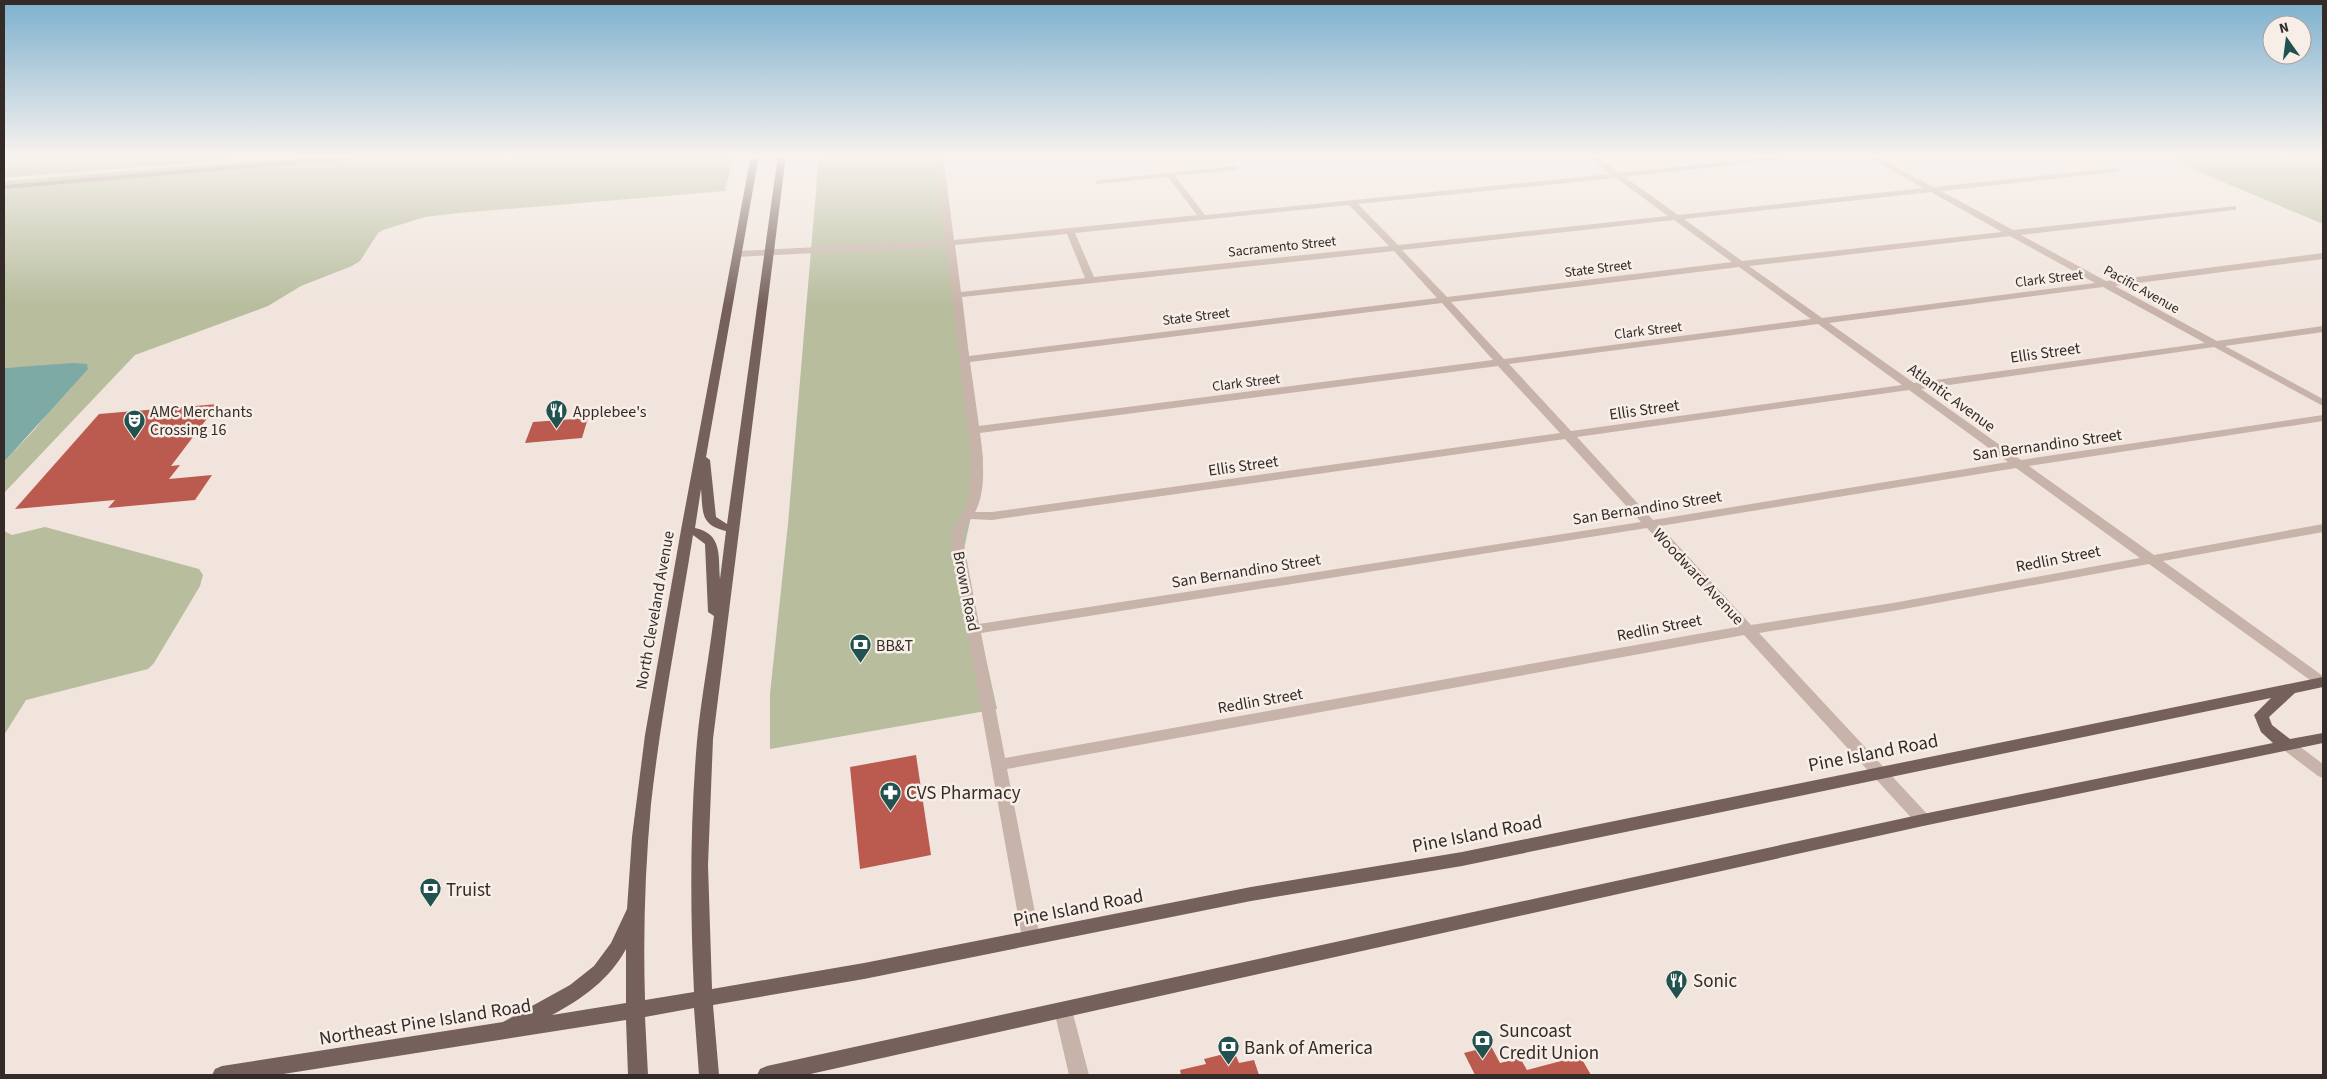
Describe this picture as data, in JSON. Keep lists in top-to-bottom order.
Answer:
{
  "streets": {
    "main road": ["North Cleveland Avenue", "Pine Island Road", "Northeast Pine Island Road"],
    "street": [
      "Sacramento Street",
      "State Street",
      "Clark Street",
      "Pacific Avenue",
      "Ellis Street",
      "Atlantic Avenue",
      "San Bernandino Street",
      "Redlin Street",
      "Woodward Avenue",
      "Brown Road"
    ]
  },
  "crossings": [
    ["Sacramento Street", "Atlantic Avenue"],
    ["Sacramento Street", "Woodward Avenue"],
    ["Sacramento Street", "Brown Road"],
    ["State Street", "Pacific Avenue"],
    ["State Street", "Atlantic Avenue"],
    ["State Street", "Woodward Avenue"],
    ["State Street", "Brown Road"],
    ["Clark Street", "Pacific Avenue"],
    ["Clark Street", "Atlantic Avenue"],
    ["Clark Street", "Woodward Avenue"],
    ["Clark Street", "Brown Road"],
    ["Pacific Avenue", "Ellis Street"],
    ["Ellis Street", "Atlantic Avenue"],
    ["Ellis Street", "Woodward Avenue"],
    ["Ellis Street", "Brown Road"],
    ["Atlantic Avenue", "San Bernandino Street"],
    ["Atlantic Avenue", "Redlin Street"],
    ["Atlantic Avenue", "Pine Island Road"],
    ["San Bernandino Street", "Woodward Avenue"],
    ["San Bernandino Street", "Brown Road"],
    ["Redlin Street", "Woodward Avenue"],
    ["Redlin Street", "Brown Road"],
    ["Woodward Avenue", "Pine Island Road"],
    ["Brown Road", "Pine Island Road"],
    ["North Cleveland Avenue", "Pine Island Road"],
    ["North Cleveland Avenue", "Northeast Pine Island Road"],
    ["Pine Island Road", "Northeast Pine Island Road"]
  ],
  "places": {
    "restaurant": ["Applebee's", "Sonic"],
    "theatre": ["AMC Merchants Crossing 16"],
    "bank": [
      "BB&T",
      "Truist",
      "Suncoast Credit Union",
      "Bank of America"
    ],
    "pharmacy": ["CVS Pharmacy"]
  },
  "north": "top"
}
